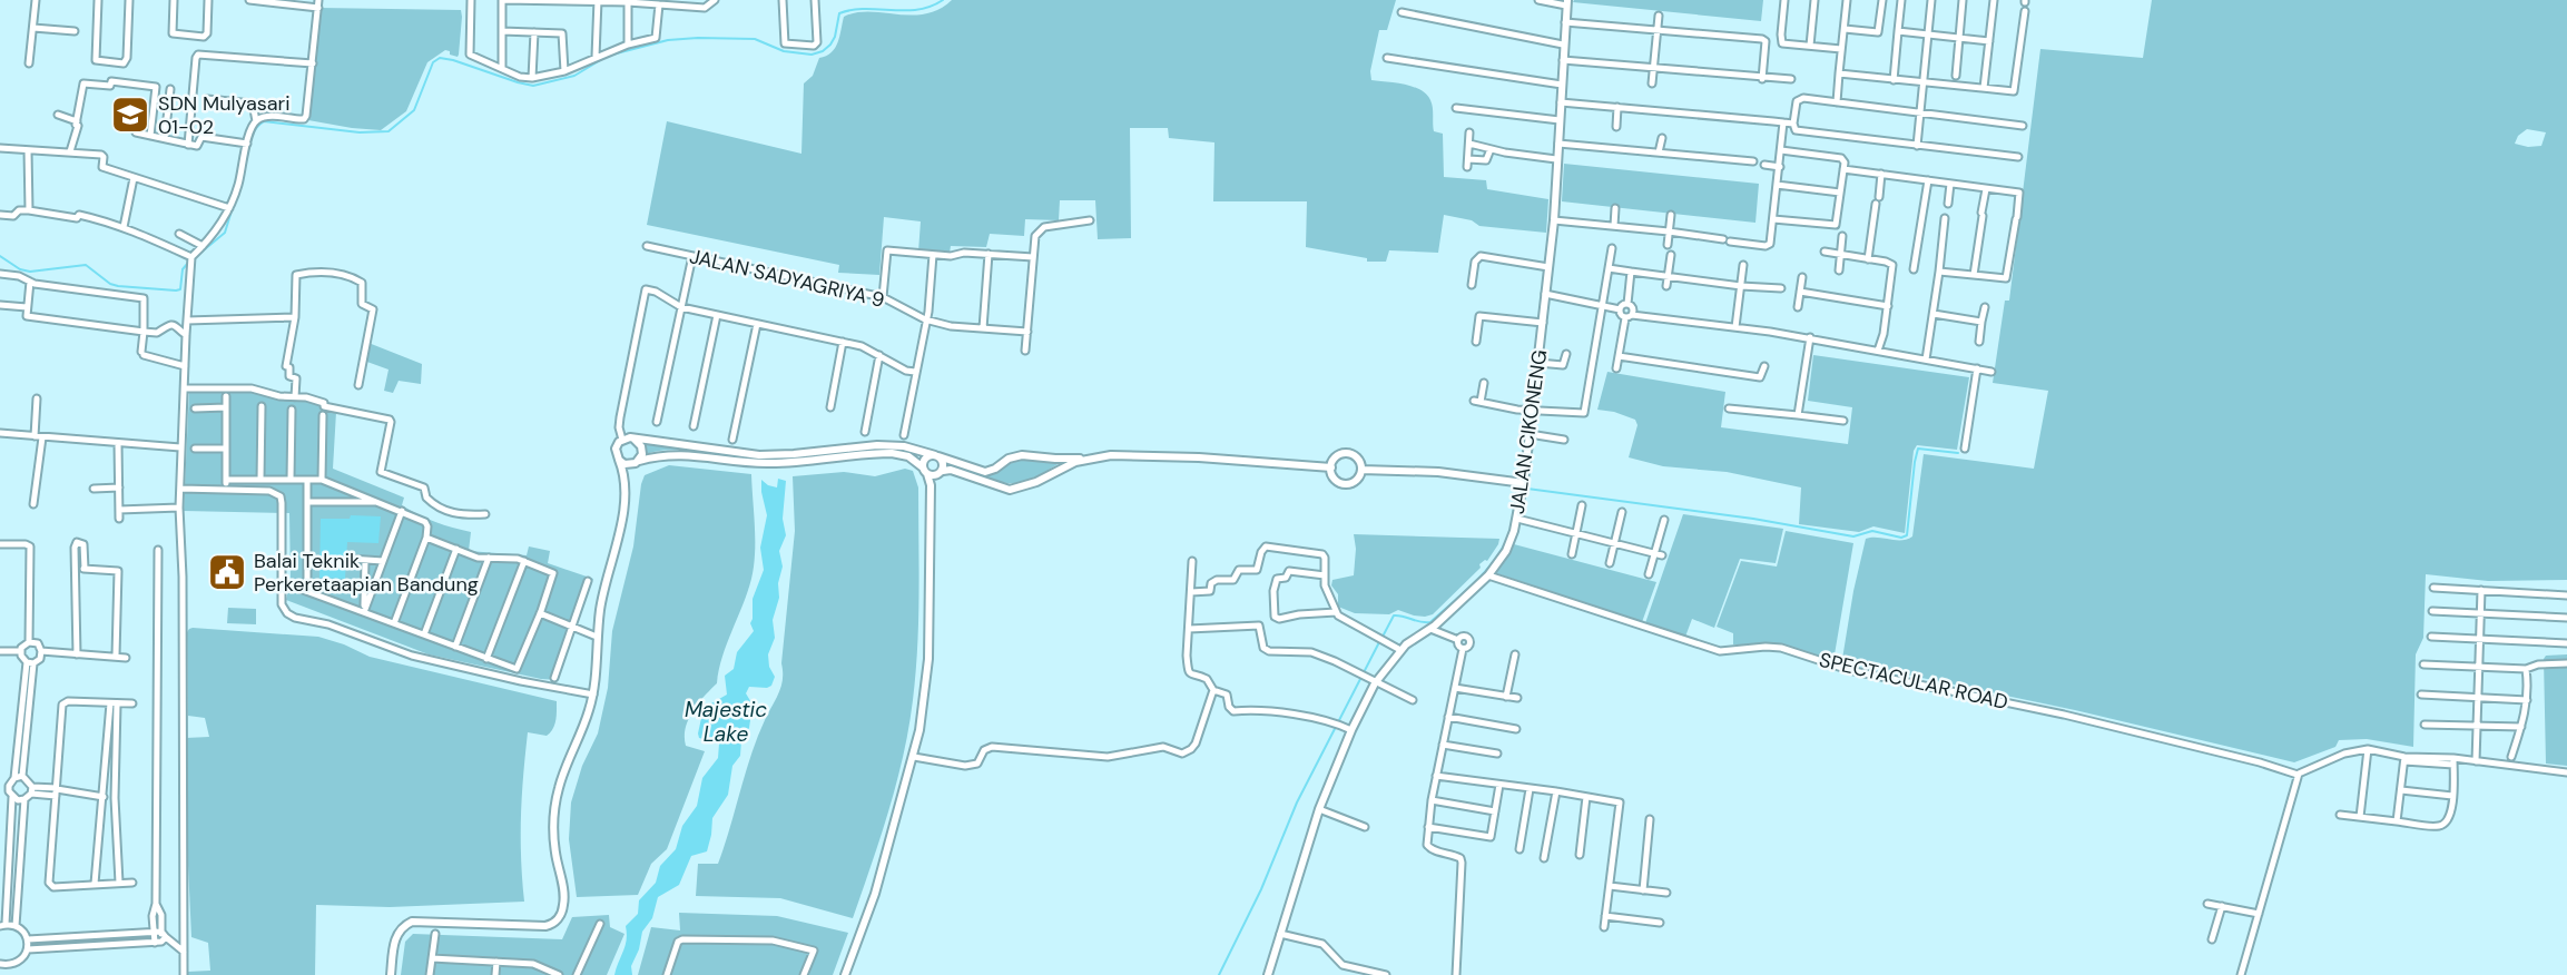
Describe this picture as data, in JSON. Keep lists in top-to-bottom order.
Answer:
{
  "streets": {
    "street": ["JALAN SADYAGRIYA 9", "JALAN CIKONENG", "SPECTACULAR ROAD"]
  },
  "crossings": [
    ["JALAN CIKONENG", "SPECTACULAR ROAD"]
  ],
  "water": ["Majestic Lake"],
  "places": {
    "school or university": ["SDN Mulyasari 01-02"],
    "public building": ["Balai Teknik Perkeretaapian Bandung"]
  }
}
